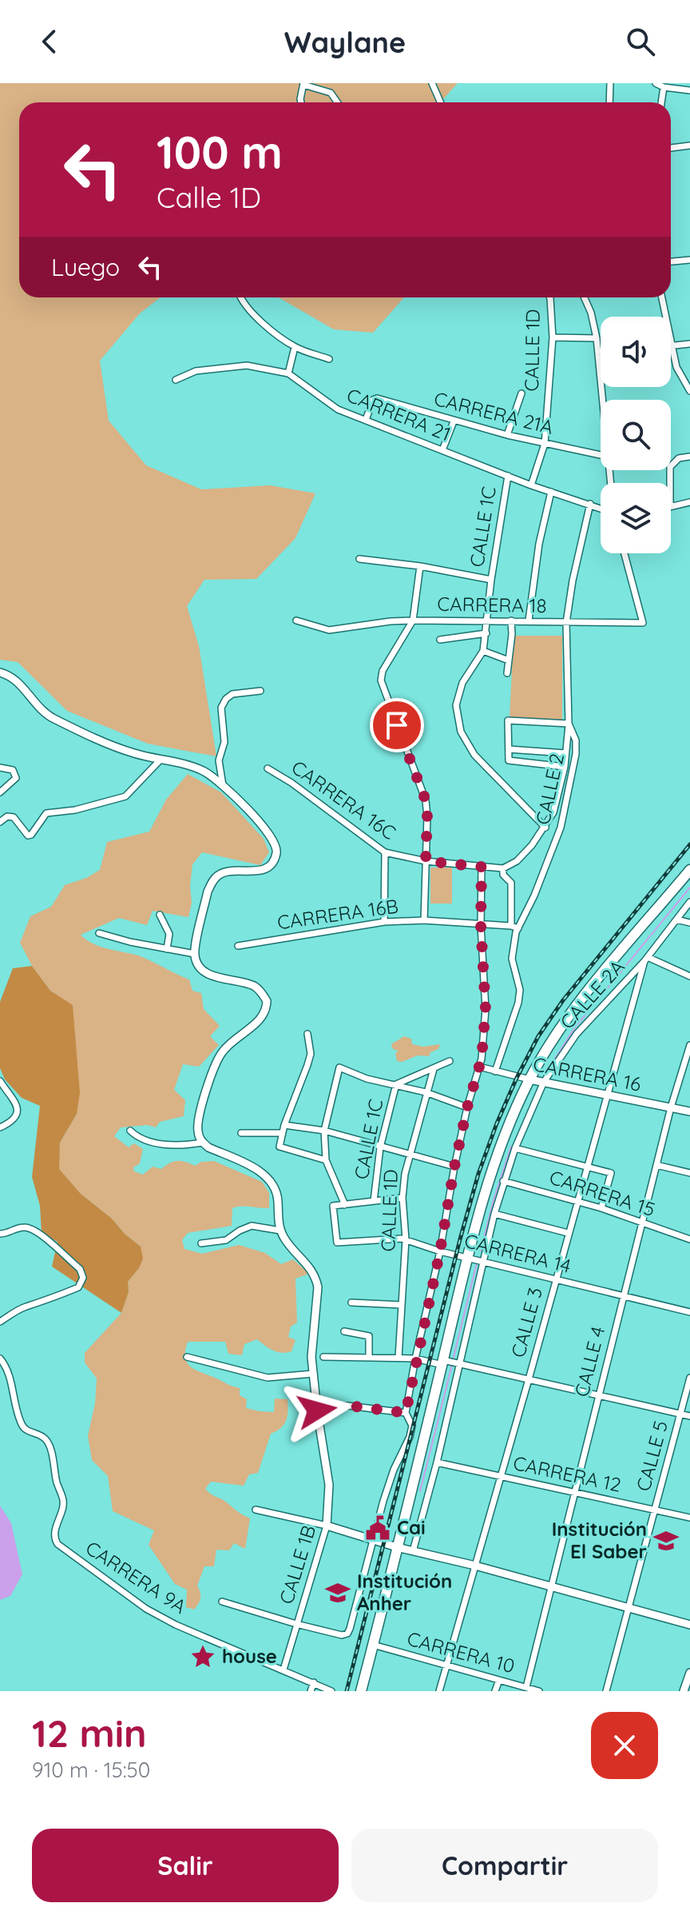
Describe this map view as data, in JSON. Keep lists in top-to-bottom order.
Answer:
{
  "streets": {
    "street": [
      "CALLE 1D",
      "CARRERA 21A",
      "CARRERA 21",
      "CALLE 1C",
      "CARRERA 18",
      "CALLE 2",
      "CARRERA 16C",
      "CARRERA 16B",
      "CALLE 2A",
      "CARRERA 16",
      "CARRERA 15",
      "CARRERA 14",
      "CALLE 3",
      "CALLE 4",
      "CALLE 5",
      "CARRERA 12",
      "CALLE 1B",
      "CARRERA 9A",
      "CARRERA 10"
    ]
  },
  "crossings": [
    ["CALLE 1D", "CARRERA 21A"],
    ["CALLE 1D", "CARRERA 21"],
    ["CALLE 1D", "CARRERA 14"],
    ["CARRERA 21A", "CARRERA 21"],
    ["CARRERA 21", "CALLE 1C"],
    ["CARRERA 21", "CALLE 2"],
    ["CALLE 1C", "CARRERA 18"],
    ["CARRERA 18", "CALLE 2"],
    ["CALLE 2", "CARRERA 16B"],
    ["CALLE 2", "CARRERA 16"],
    ["CALLE 2A", "CARRERA 16"],
    ["CALLE 2A", "CARRERA 15"],
    ["CALLE 2A", "CARRERA 14"],
    ["CALLE 2A", "CALLE 3"],
    ["CALLE 2A", "CARRERA 12"],
    ["CARRERA 16", "CALLE 3"],
    ["CARRERA 16", "CALLE 4"],
    ["CARRERA 15", "CALLE 3"],
    ["CARRERA 15", "CALLE 4"],
    ["CARRERA 14", "CALLE 3"],
    ["CARRERA 14", "CALLE 4"],
    ["CALLE 3", "CARRERA 12"],
    ["CALLE 3", "CARRERA 10"],
    ["CALLE 4", "CARRERA 12"],
    ["CALLE 4", "CARRERA 10"],
    ["CALLE 5", "CARRERA 12"],
    ["CALLE 1B", "CARRERA 9A"]
  ],
  "places": {
    "public building": ["Cai"],
    "school or university": ["Institución El Saber", "Institución Anher"],
    "place": ["house"]
  },
  "page": {
    "header": "Waylane",
    "turn": ["100 m", "Calle 1D"],
    "then": "Luego",
    "heading": ["12 min", "910 m · 15:50"],
    "buttons": ["Salir", "Compartir"]
  }
}
